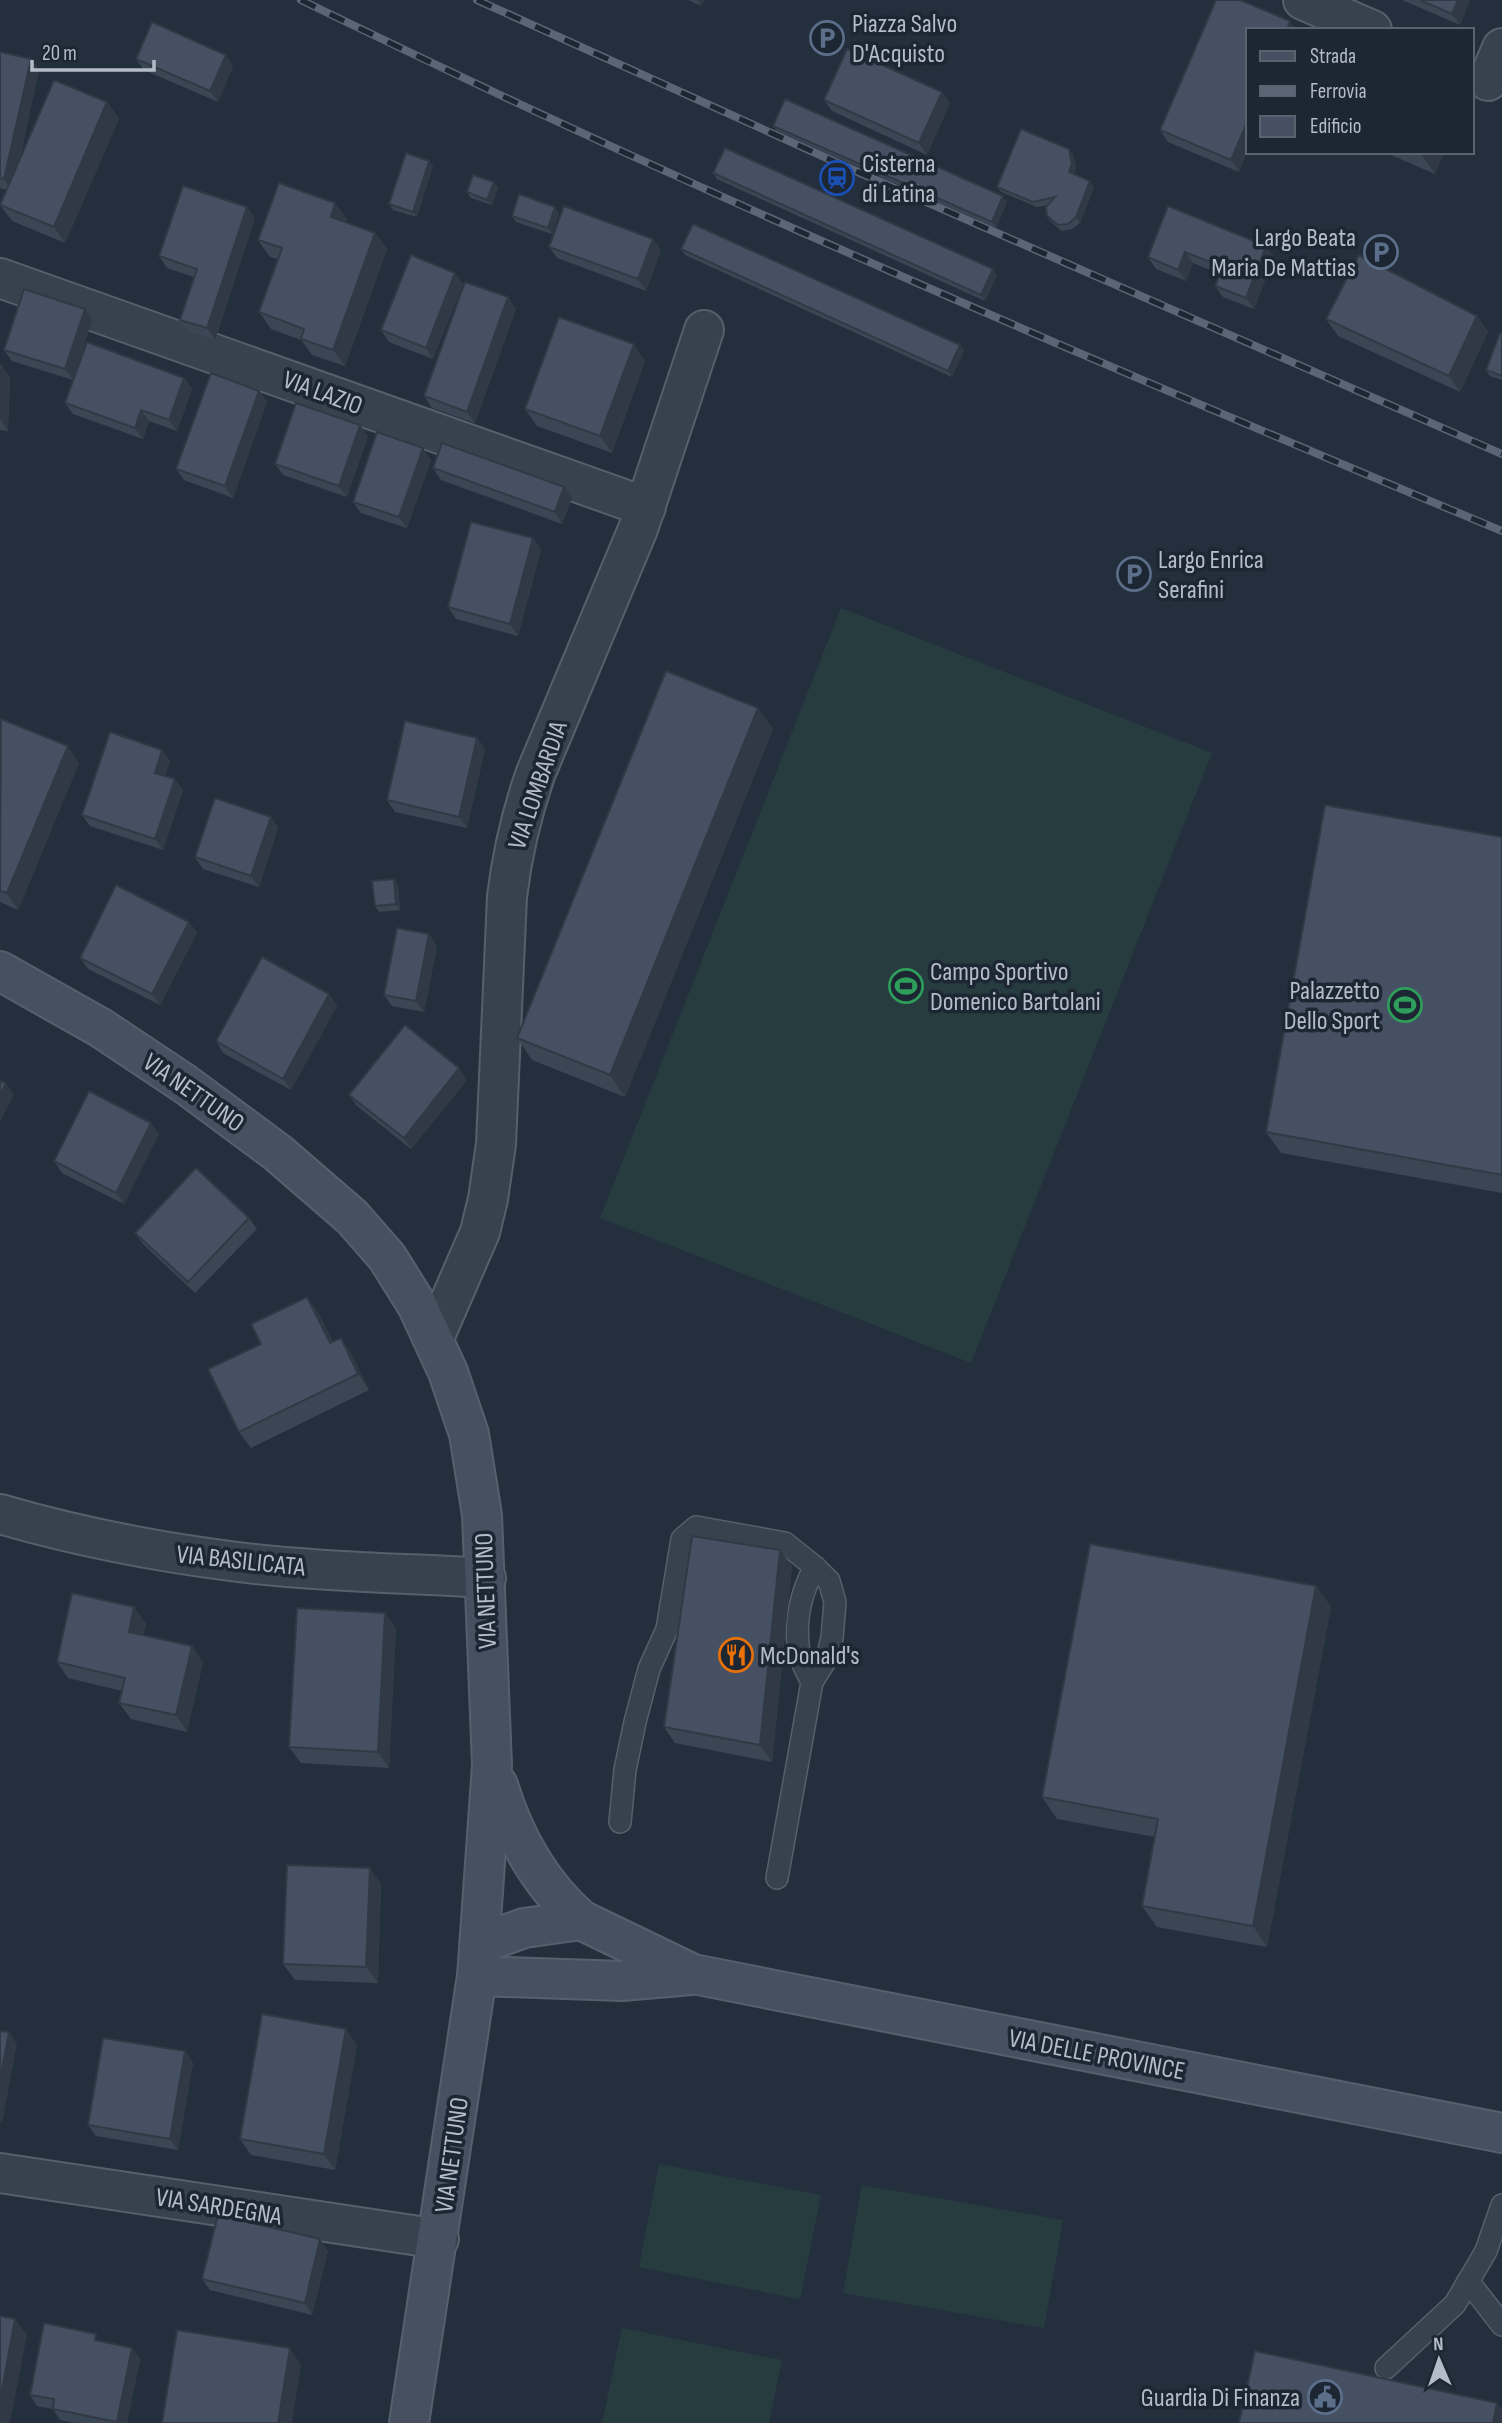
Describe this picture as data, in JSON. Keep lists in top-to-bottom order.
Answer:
{
  "streets": {
    "main road": ["VIA NETTUNO", "VIA DELLE PROVINCE"],
    "street": [
      "VIA LAZIO",
      "VIA LOMBARDIA",
      "VIA BASILICATA",
      "VIA SARDEGNA"
    ]
  },
  "crossings": [
    ["VIA LAZIO", "VIA LOMBARDIA"],
    ["VIA LOMBARDIA", "VIA NETTUNO"],
    ["VIA NETTUNO", "VIA BASILICATA"],
    ["VIA NETTUNO", "VIA DELLE PROVINCE"],
    ["VIA NETTUNO", "VIA SARDEGNA"]
  ],
  "places": {
    "parking": ["Piazza Salvo D'Acquisto", "Largo Beata Maria De Mattias", "Largo Enrica Serafini"],
    "station": ["Cisterna di Latina"],
    "sports": ["Campo Sportivo Domenico Bartolani", "Palazzetto Dello Sport"],
    "restaurant": ["McDonald's"],
    "public building": ["Guardia Di Finanza"]
  },
  "legend": ["Strada", "Ferrovia", "Edificio"],
  "scale_bar": "20 m",
  "north": "top"
}
